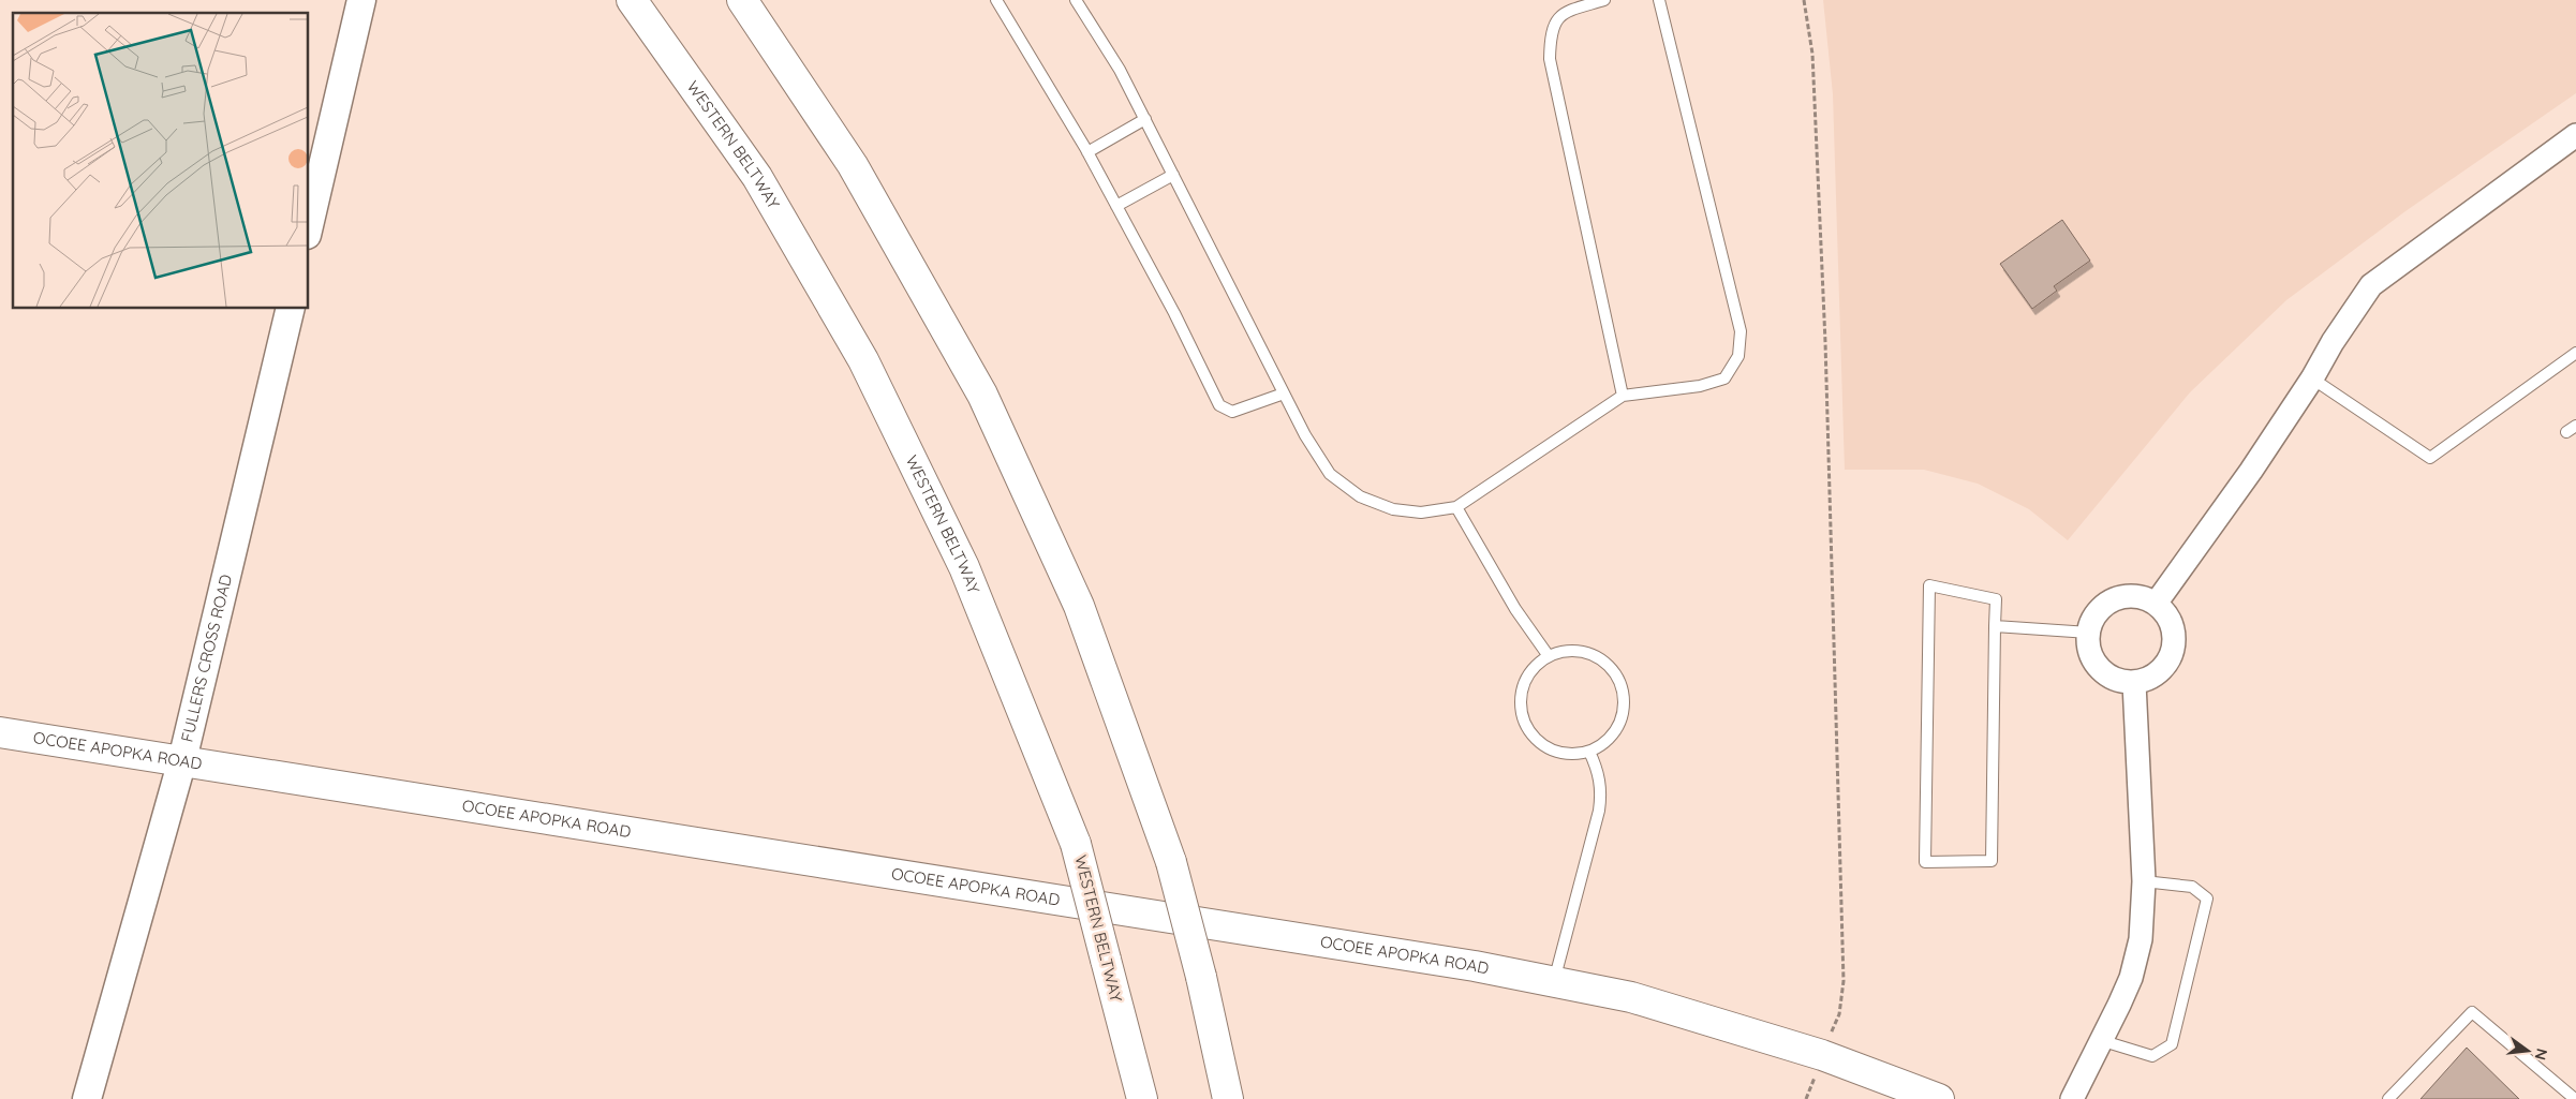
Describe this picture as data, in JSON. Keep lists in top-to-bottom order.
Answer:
{
  "streets": {
    "main road": ["WESTERN BELTWAY", "OCOEE APOPKA ROAD"],
    "street": ["FULLERS CROSS ROAD"]
  },
  "crossings": [
    ["FULLERS CROSS ROAD", "OCOEE APOPKA ROAD"]
  ],
  "north": "right"
}
